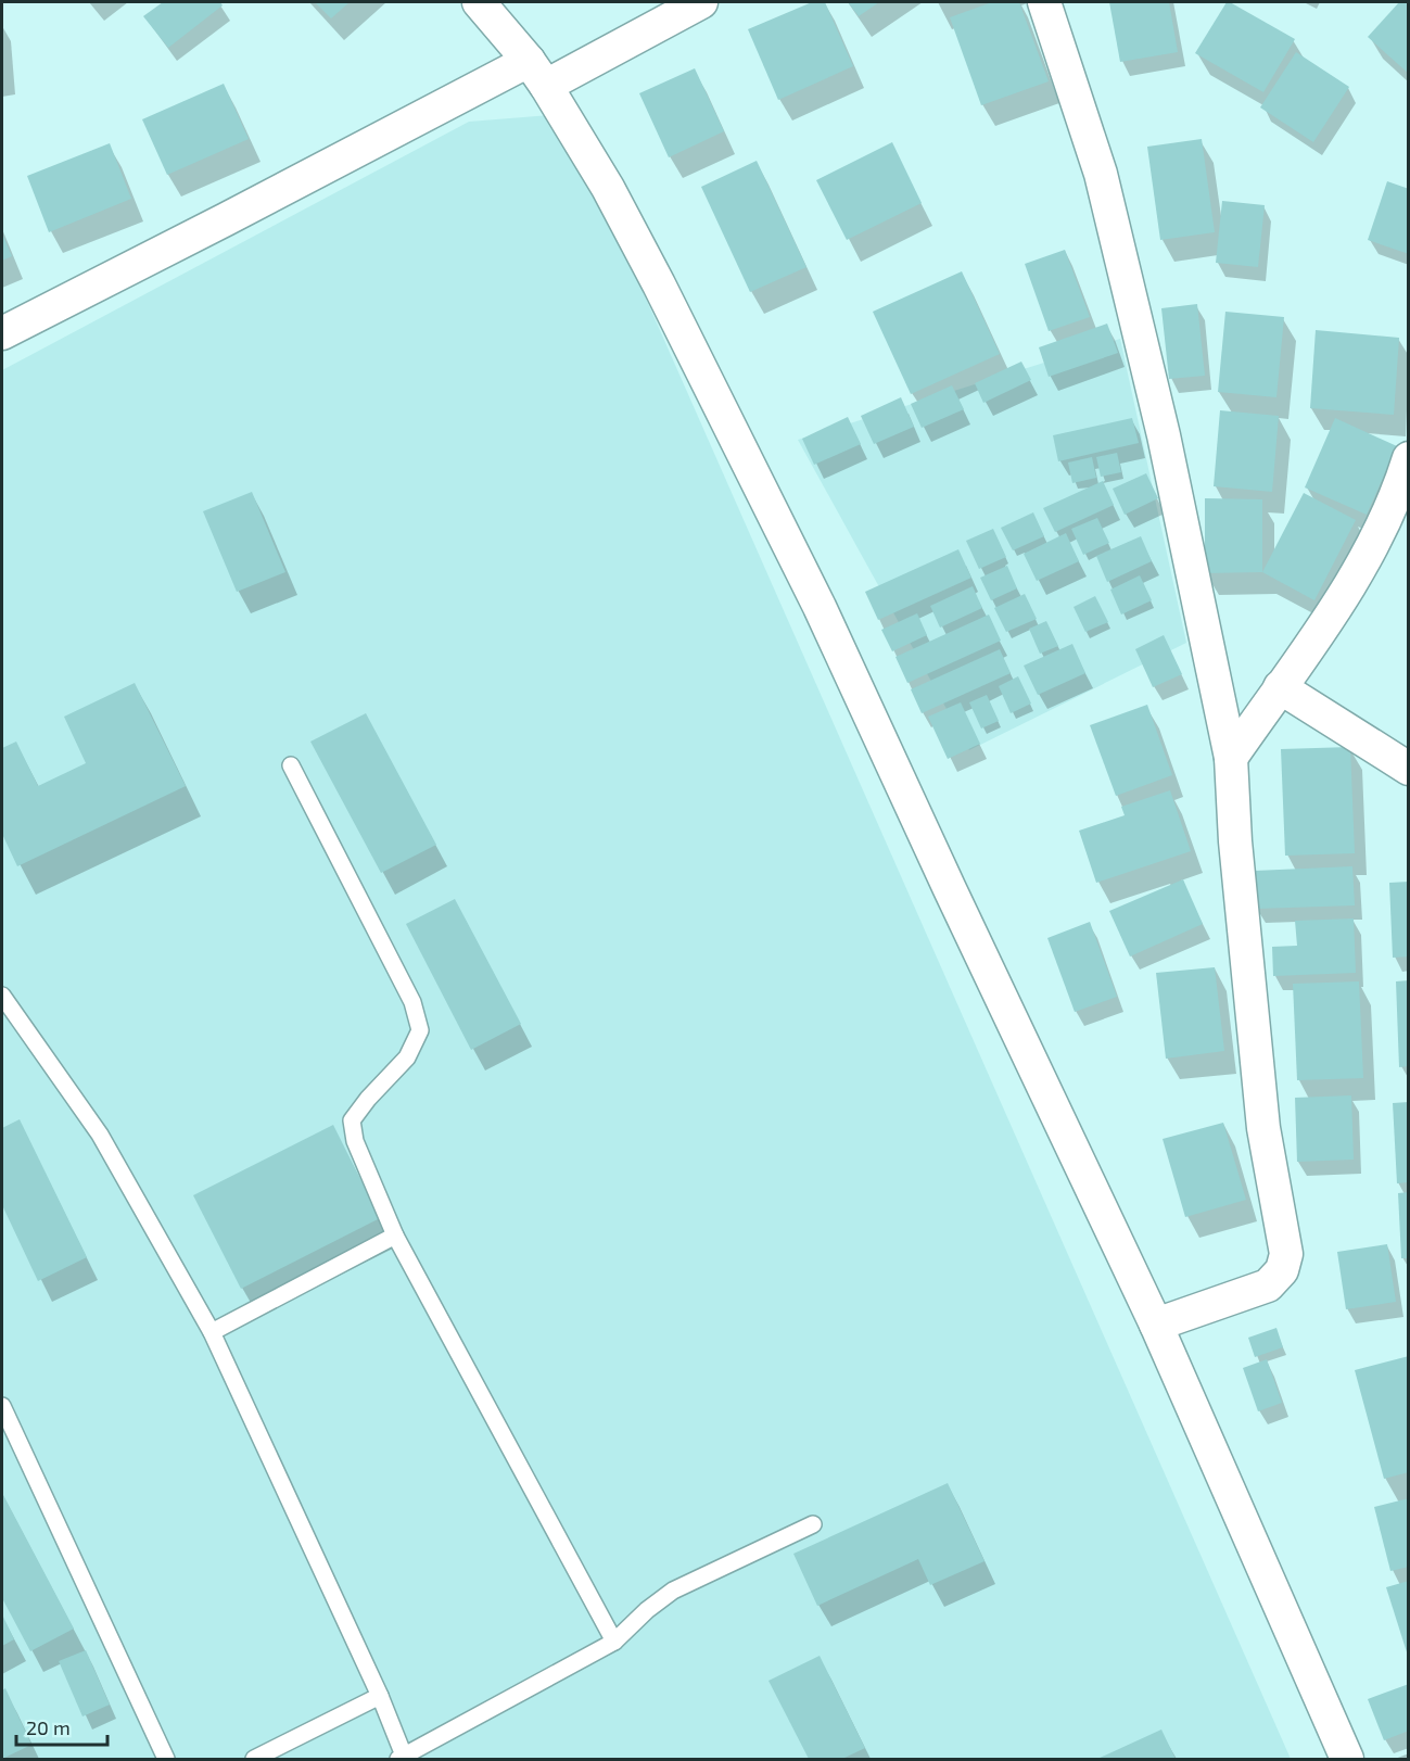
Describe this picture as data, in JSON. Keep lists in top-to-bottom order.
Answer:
{
  "scale_bar": "20 m"
}
